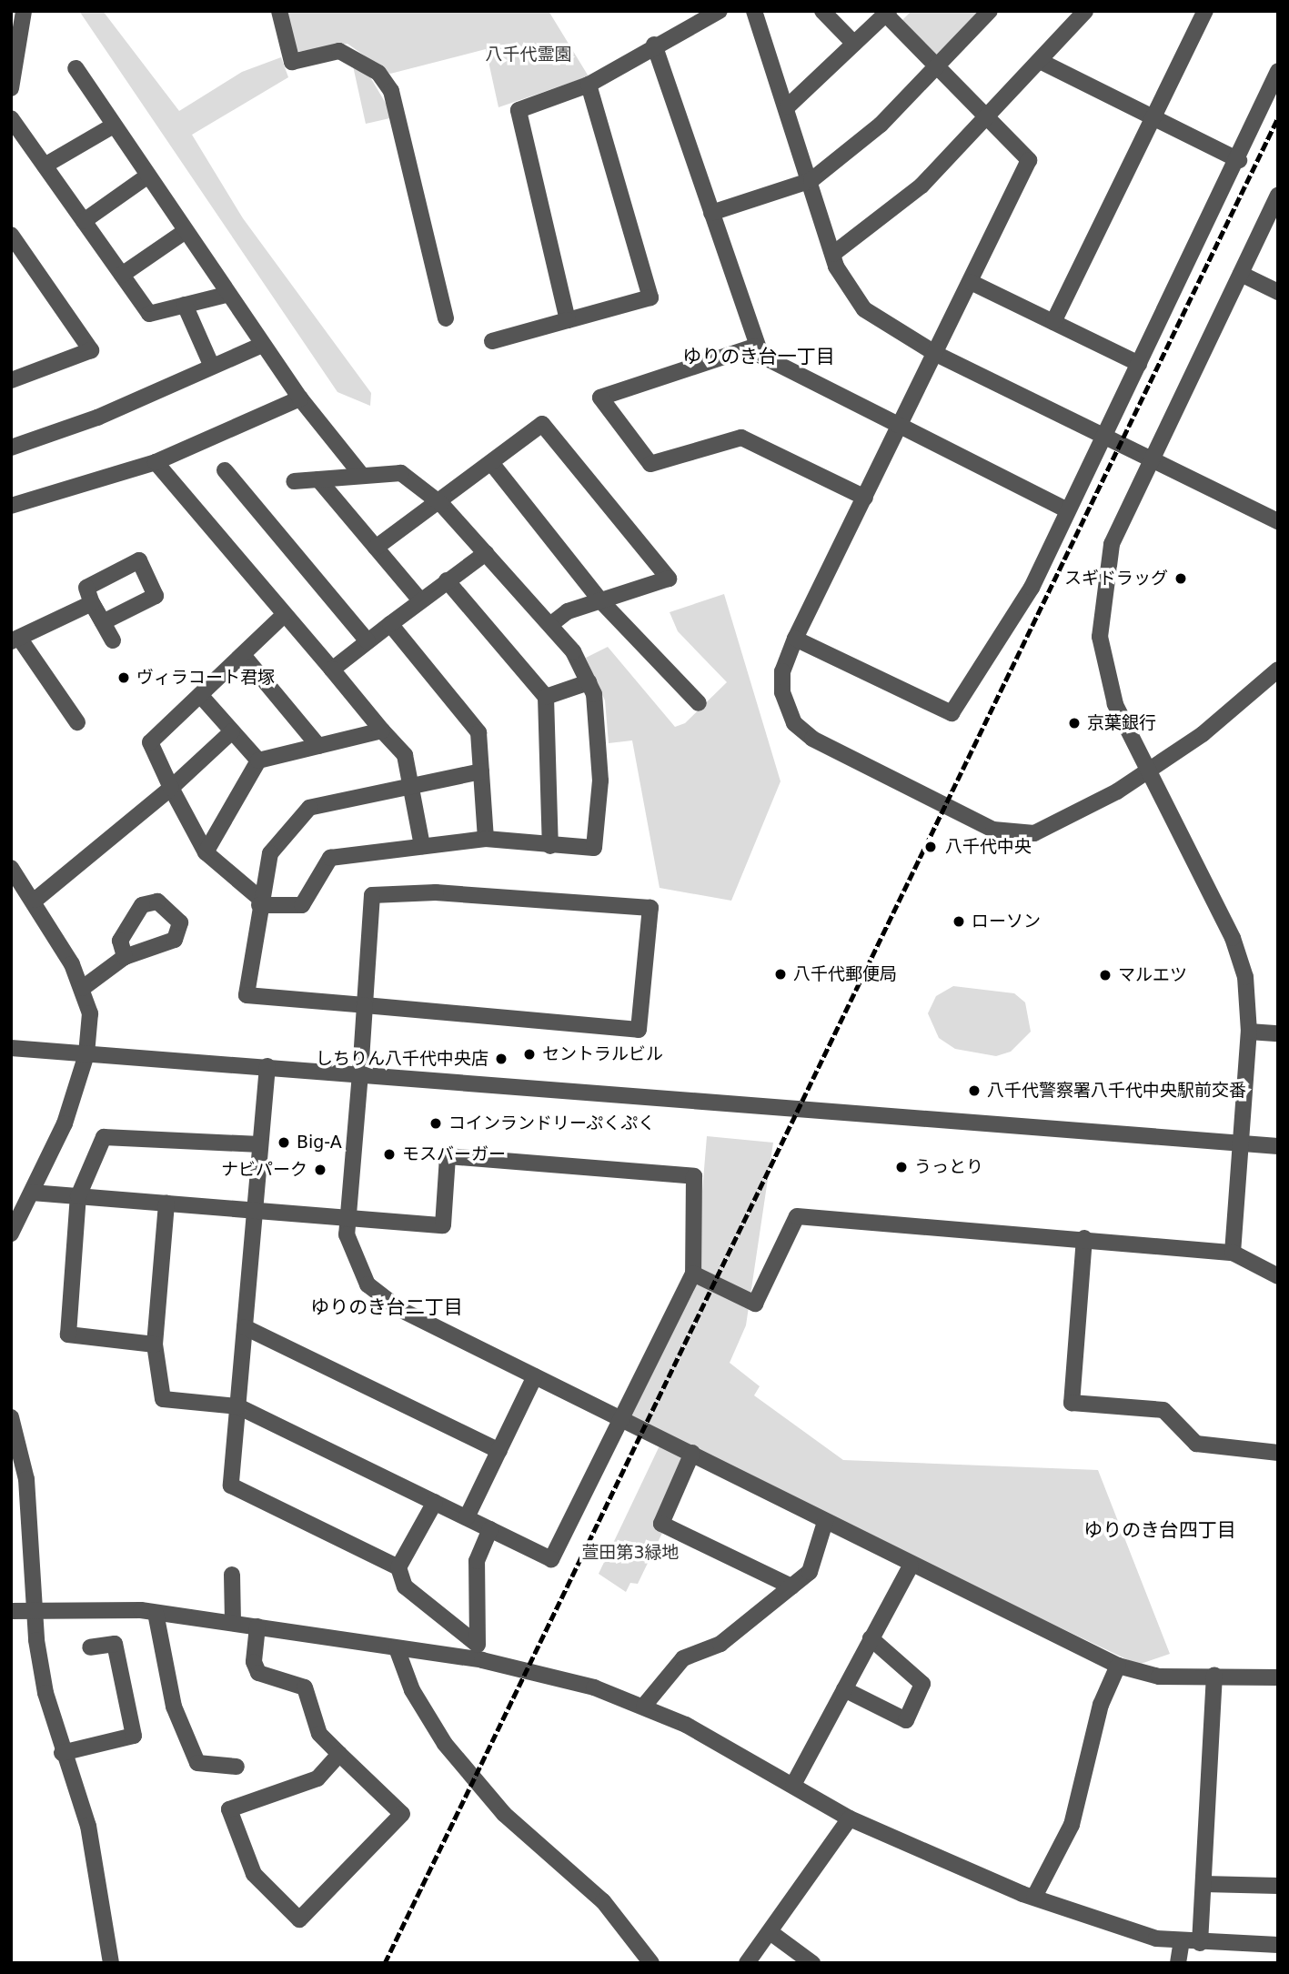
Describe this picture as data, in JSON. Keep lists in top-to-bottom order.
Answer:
{
  "districts": ["ゆりのき台一丁目", "ゆりのき台二丁目", "ゆりのき台四丁目"],
  "parks": ["八千代霊園", "萱田第3緑地"],
  "places": [
    "スギドラッグ",
    "ヴィラコート君塚",
    "京葉銀行",
    "八千代中央",
    "ローソン",
    "八千代郵便局",
    "マルエツ",
    "セントラルビル",
    "しちりん八千代中央店",
    "八千代警察署八千代中央駅前交番",
    "コインランドリーぷくぷく",
    "Big-A",
    "モスバーガー",
    "うっとり",
    "ナビパーク"
  ]
}
